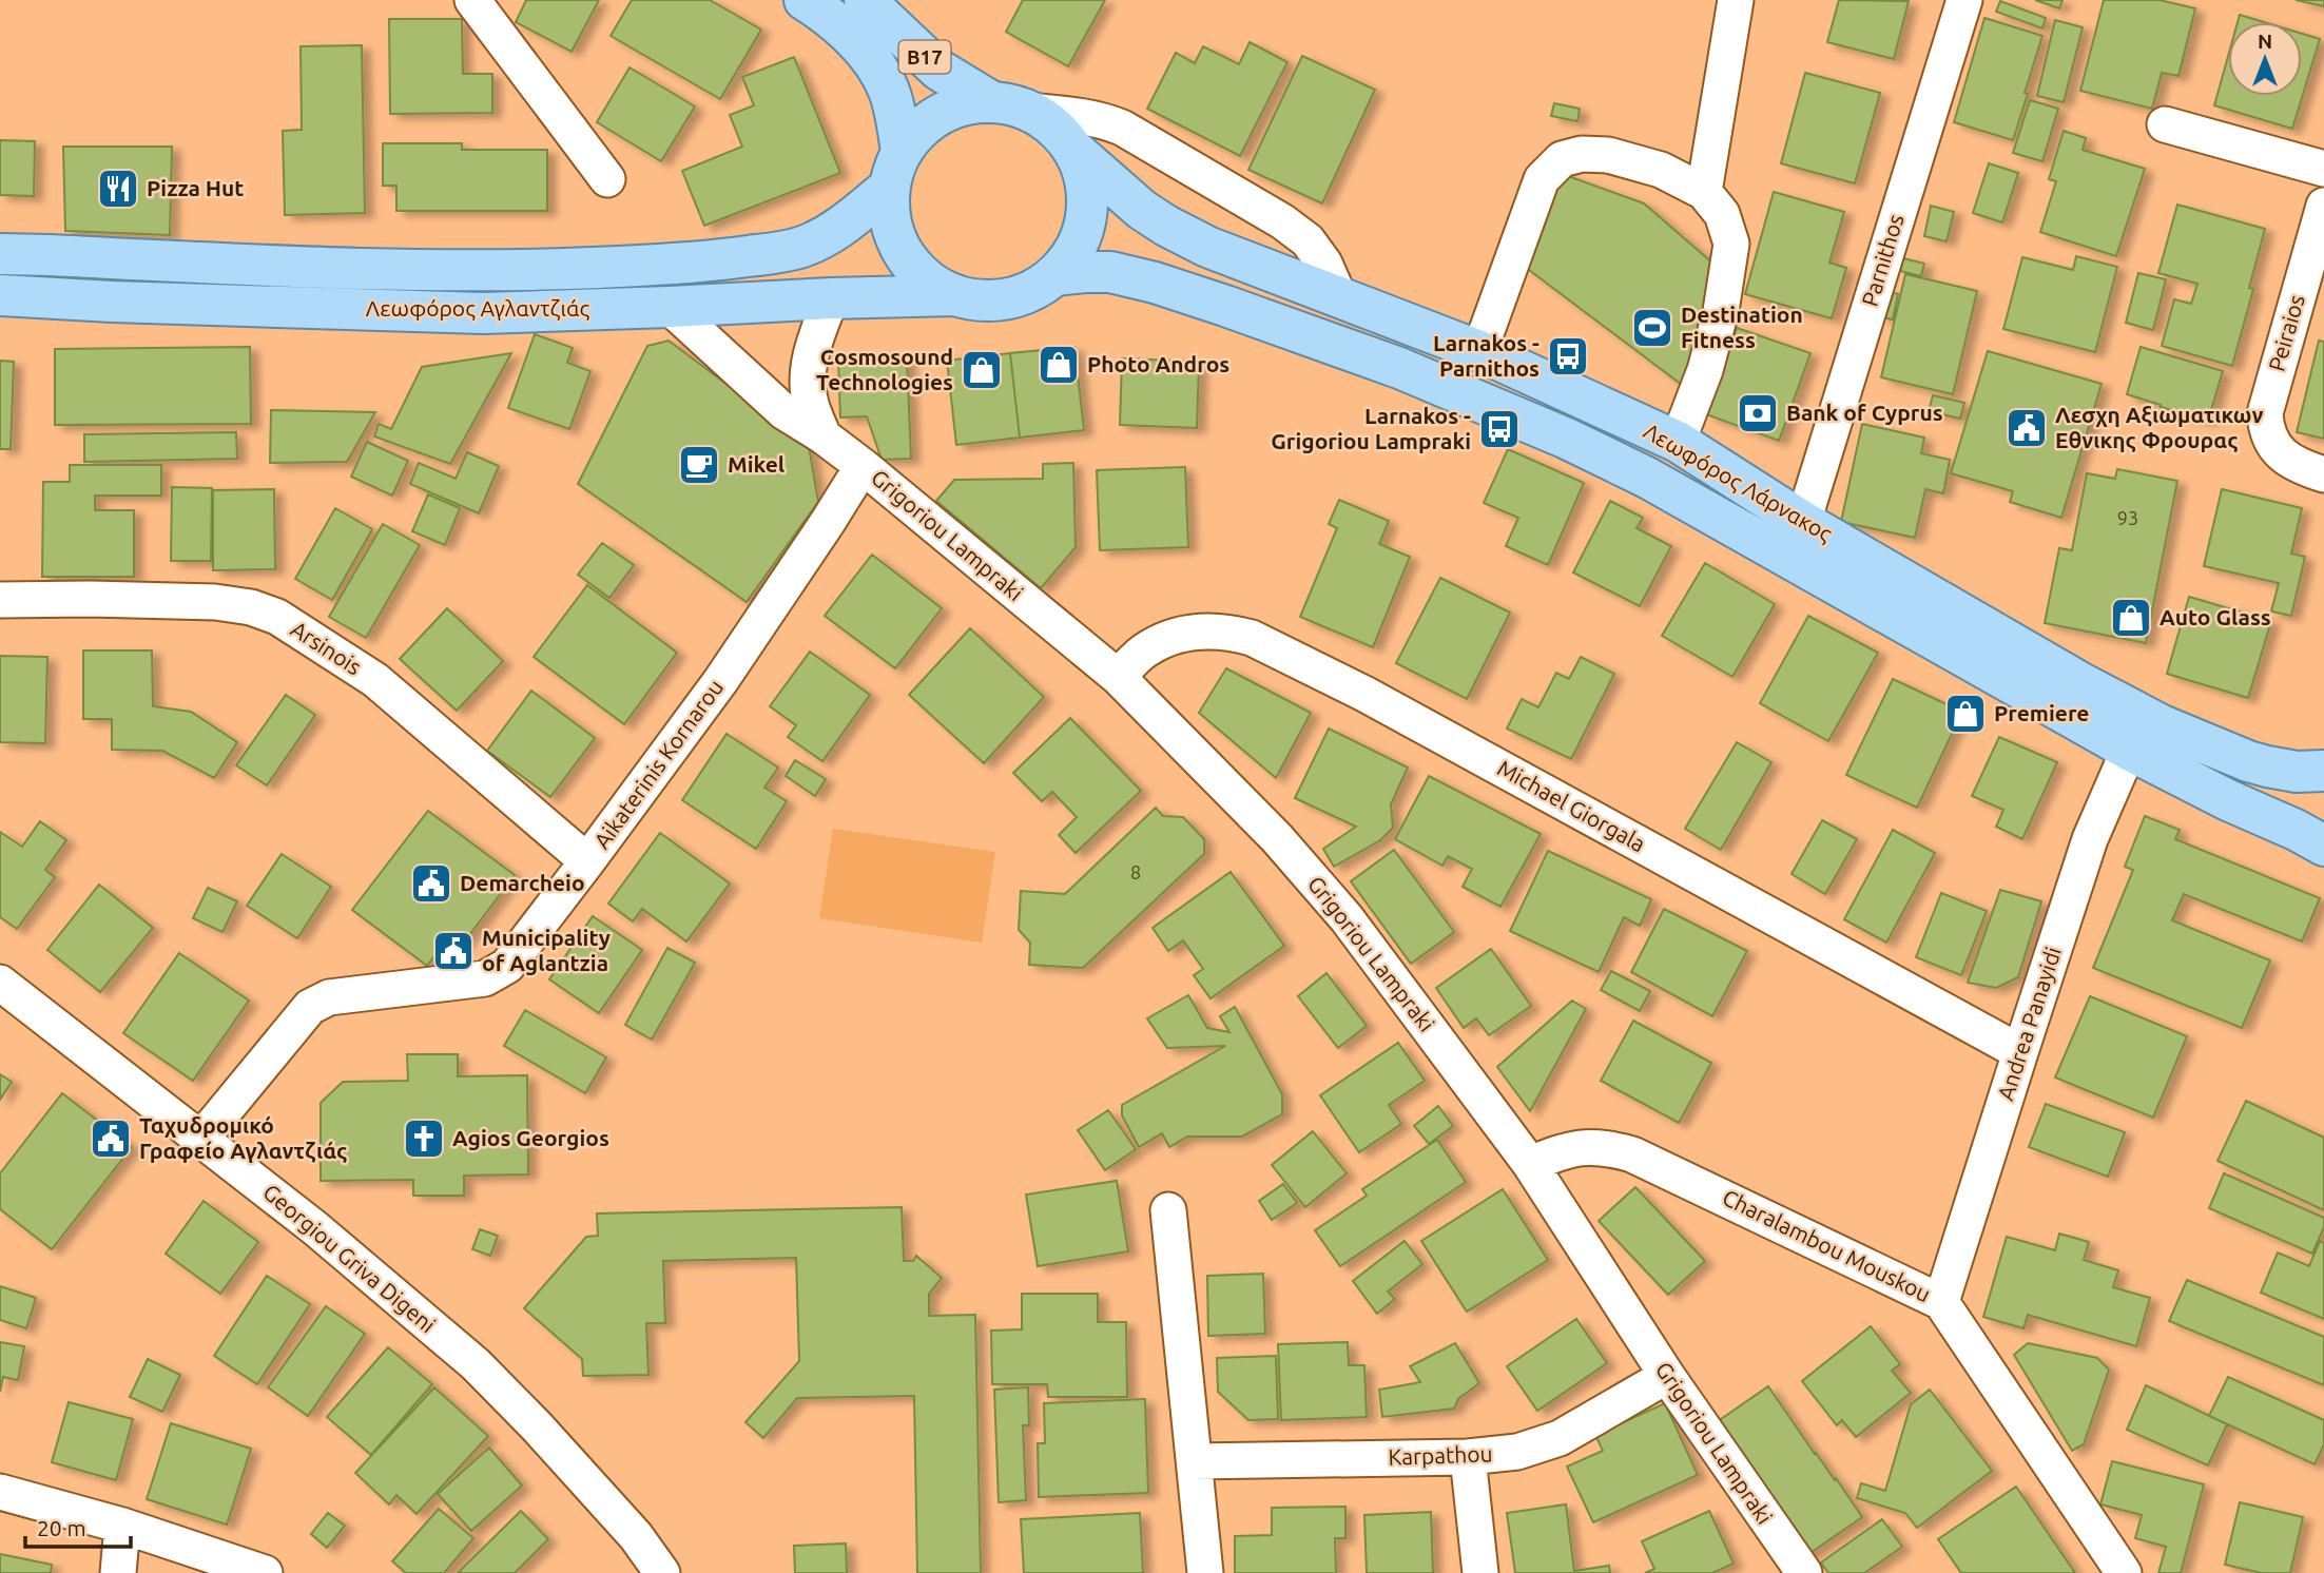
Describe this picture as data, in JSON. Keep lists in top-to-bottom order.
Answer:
{
  "streets": {
    "main road": ["B17", "Λεωφόρος Αγλαντζιάς", "Λεωφόρος Λάρνακος"],
    "street": [
      "Parnithos",
      "Peiraios",
      "Grigoriou Lampraki",
      "Arsinois",
      "Aikaterinis Kornarou",
      "Michael Giorgala",
      "Andrea Panayidi",
      "Charalambou Mouskou",
      "Georgiou Griva Digeni",
      "Karpathou"
    ]
  },
  "crossings": [
    ["Parnithos", "Λεωφόρος Λάρνακος"],
    ["Λεωφόρος Αγλαντζιάς", "Λεωφόρος Λάρνακος"],
    ["Λεωφόρος Αγλαντζιάς", "Grigoriou Lampraki"],
    ["Λεωφόρος Λάρνακος", "Andrea Panayidi"],
    ["Grigoriou Lampraki", "Aikaterinis Kornarou"],
    ["Grigoriou Lampraki", "Michael Giorgala"],
    ["Grigoriou Lampraki", "Charalambou Mouskou"],
    ["Grigoriou Lampraki", "Karpathou"],
    ["Arsinois", "Aikaterinis Kornarou"],
    ["Aikaterinis Kornarou", "Georgiou Griva Digeni"],
    ["Michael Giorgala", "Andrea Panayidi"],
    ["Andrea Panayidi", "Charalambou Mouskou"]
  ],
  "places": {
    "restaurant": ["Pizza Hut"],
    "sports": ["Destination Fitness"],
    "bus stop": ["Larnakos - Parnithos", "Larnakos - Grigoriou Lampraki"],
    "shop": [
      "Photo Andros",
      "Cosmosound Technologies",
      "Auto Glass",
      "Premiere"
    ],
    "bank": ["Bank of Cyprus"],
    "public building": [
      "Λεσχη Αξιωματικων Εθνικης Φρουρας",
      "Demarcheio",
      "Municipality of Aglantzia",
      "Ταχυδρομικό Γραφείο Αγλαντζιάς"
    ],
    "cafe": ["Mikel"],
    "church": ["Agios Georgios"]
  },
  "house_numbers": ["93", "8"],
  "scale_bar": "20 m",
  "north": "top"
}
